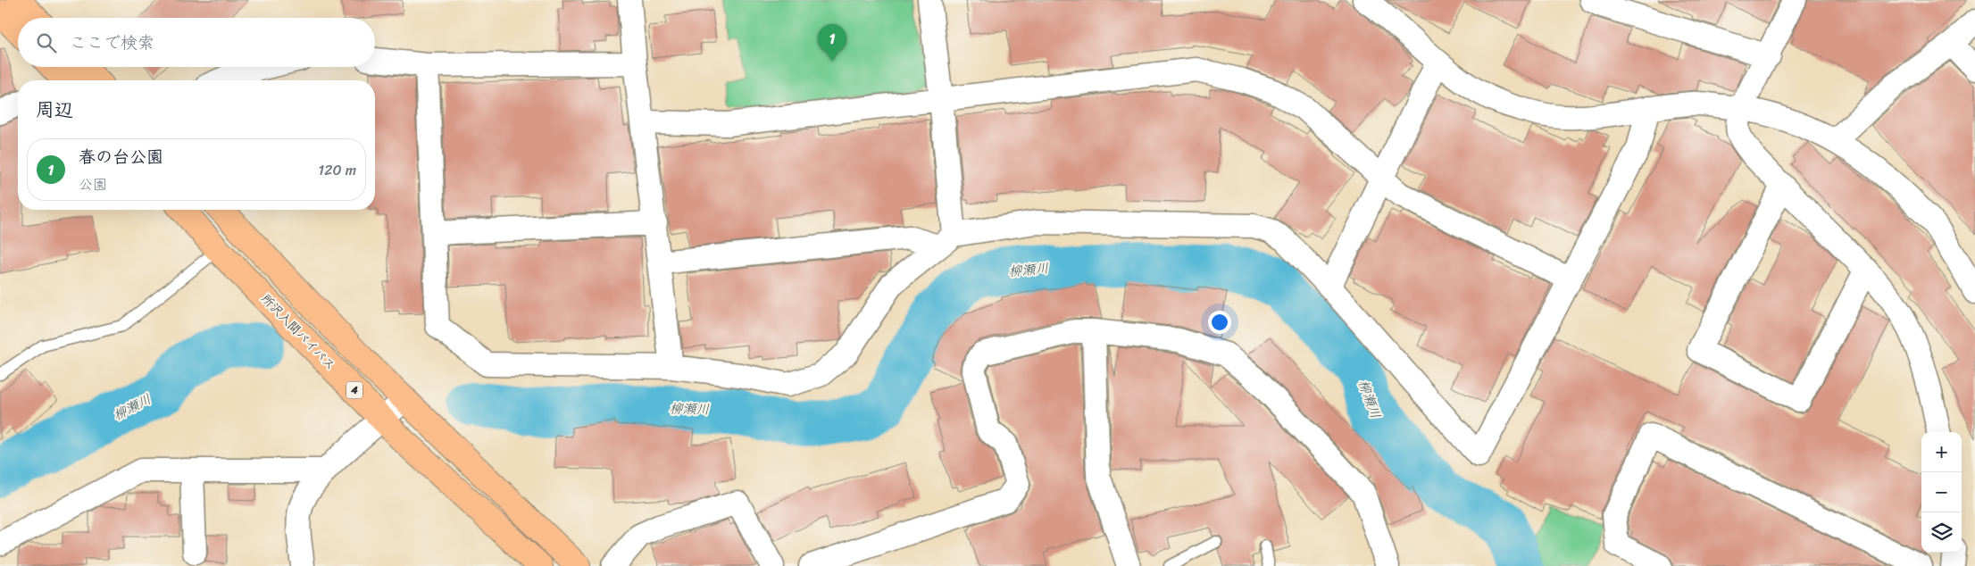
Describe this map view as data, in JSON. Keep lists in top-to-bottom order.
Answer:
{
  "streets": {
    "main road": ["所沢入間バイパス", "4"]
  },
  "water": ["柳瀬川"],
  "page": {
    "search": "ここで検索",
    "pins": "1",
    "heading": "周辺",
    "list": [
      {
        "mark": "1",
        "name": "春の台公園",
        "note": "公園",
        "value": "120 m"
      }
    ],
    "map_buttons": ["+", "−"]
  }
}
